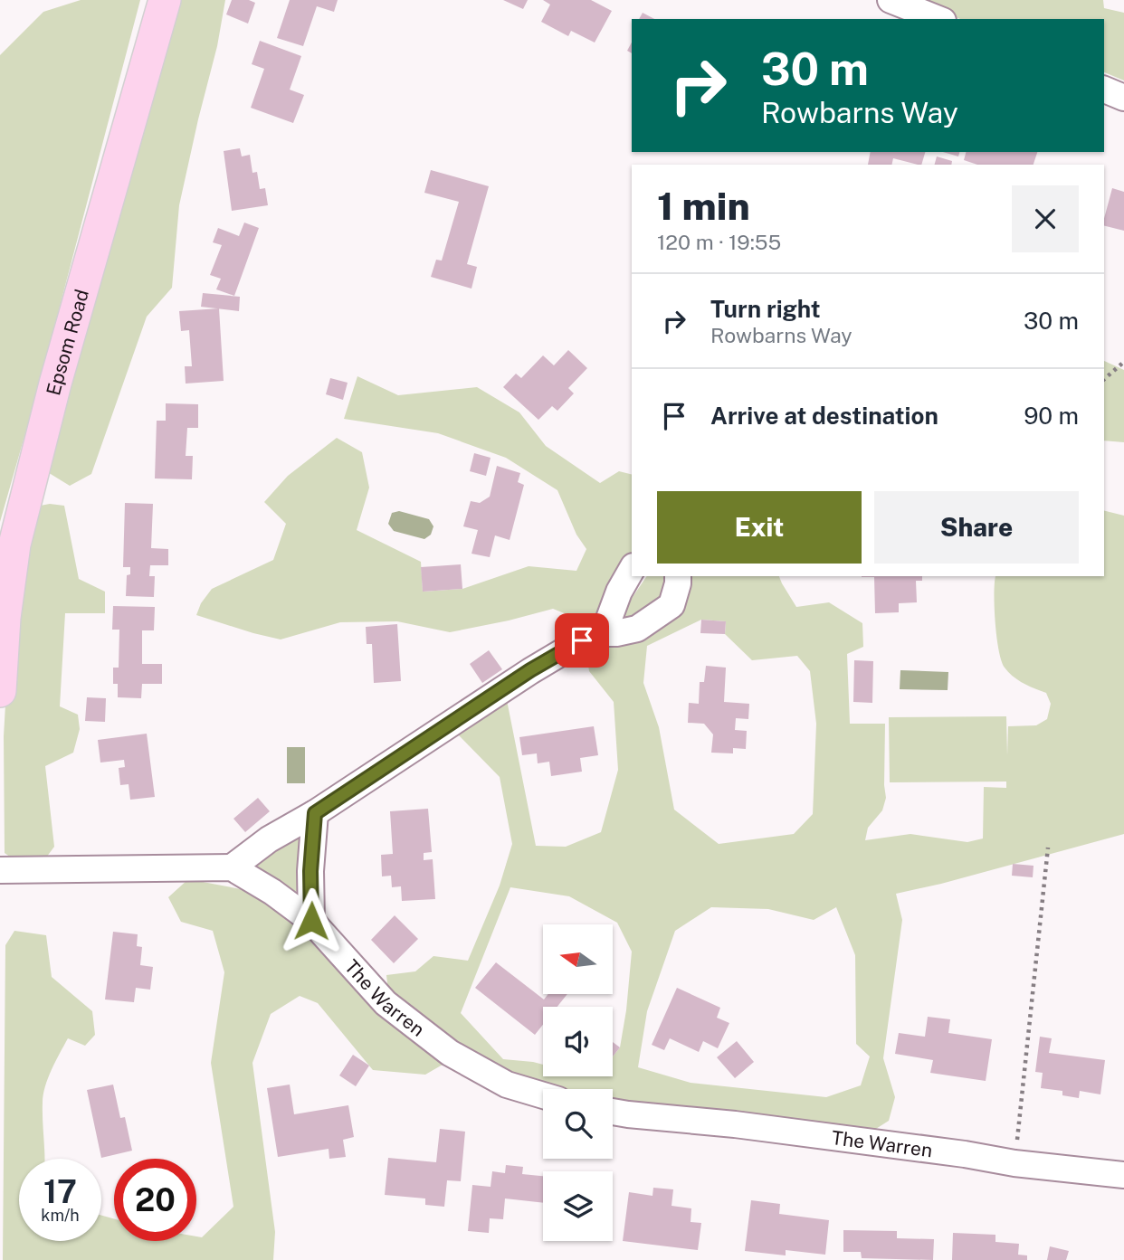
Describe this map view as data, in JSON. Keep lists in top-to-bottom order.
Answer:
{
  "streets": {
    "main road": ["Epsom Road"],
    "street": ["The Warren"]
  },
  "north": "left",
  "page": {
    "turn": ["30 m", "Rowbarns Way"],
    "heading": ["1 min", "120 m · 19:55"],
    "list": [
      {
        "name": "Turn right",
        "note": "Rowbarns Way",
        "value": "30 m"
      },
      {
        "name": "Arrive at destination",
        "value": "90 m"
      }
    ],
    "buttons": ["Exit", "Share"],
    "speed": "17 km/h",
    "limit": "20"
  }
}
